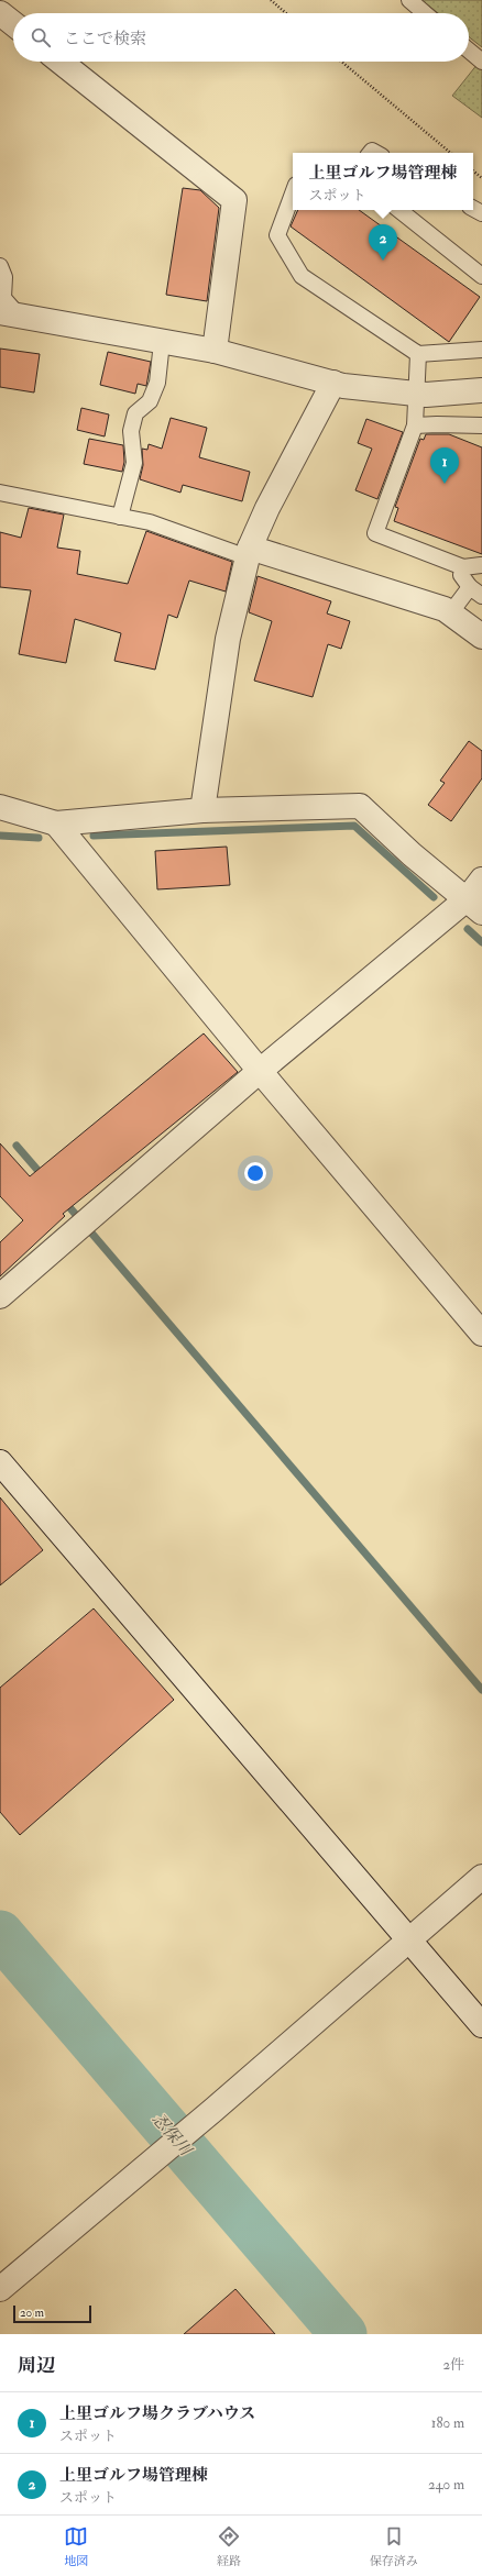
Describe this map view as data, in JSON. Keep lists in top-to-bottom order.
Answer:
{
  "water": ["忍保川"],
  "scale_bar": "20 m",
  "page": {
    "search": "ここで検索",
    "popup": ["上里ゴルフ場管理棟", "スポット"],
    "pins": ["2", "1"],
    "scale": "20 m",
    "heading": ["周辺", "2件"],
    "list": [
      {
        "mark": "1",
        "name": "上里ゴルフ場クラブハウス",
        "note": "スポット",
        "value": "180 m"
      },
      {
        "mark": "2",
        "name": "上里ゴルフ場管理棟",
        "note": "スポット",
        "value": "240 m"
      }
    ],
    "nav": ["地図", "経路", "保存済み"]
  }
}
